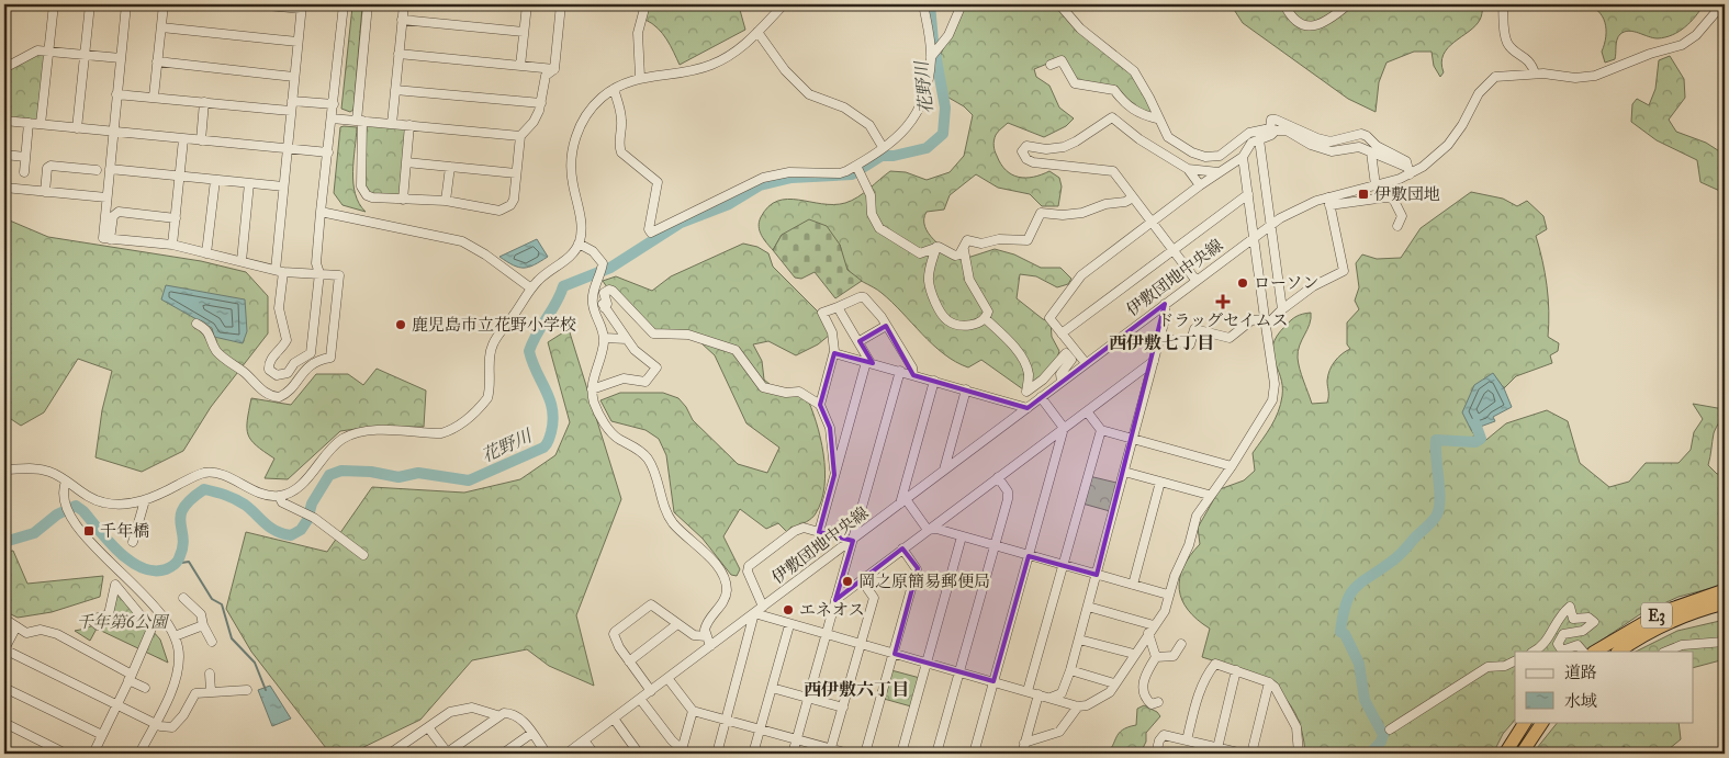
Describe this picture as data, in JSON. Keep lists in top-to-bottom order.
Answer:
{
  "streets": {
    "highway": ["E3"],
    "street": ["伊敷団地中央線"]
  },
  "districts": ["西伊敷七丁目", "西伊敷六丁目"],
  "water": ["花野川"],
  "parks": ["千年第6公園"],
  "places": {
    "transit": ["伊敷団地", "千年橋"],
    "other": [
      "ローソン",
      "鹿児島市立花野小学校",
      "岡之原簡易郵便局",
      "エネオス"
    ],
    "health": ["ドラッグセイムス"]
  },
  "legend": ["道路", "水域"]
}
